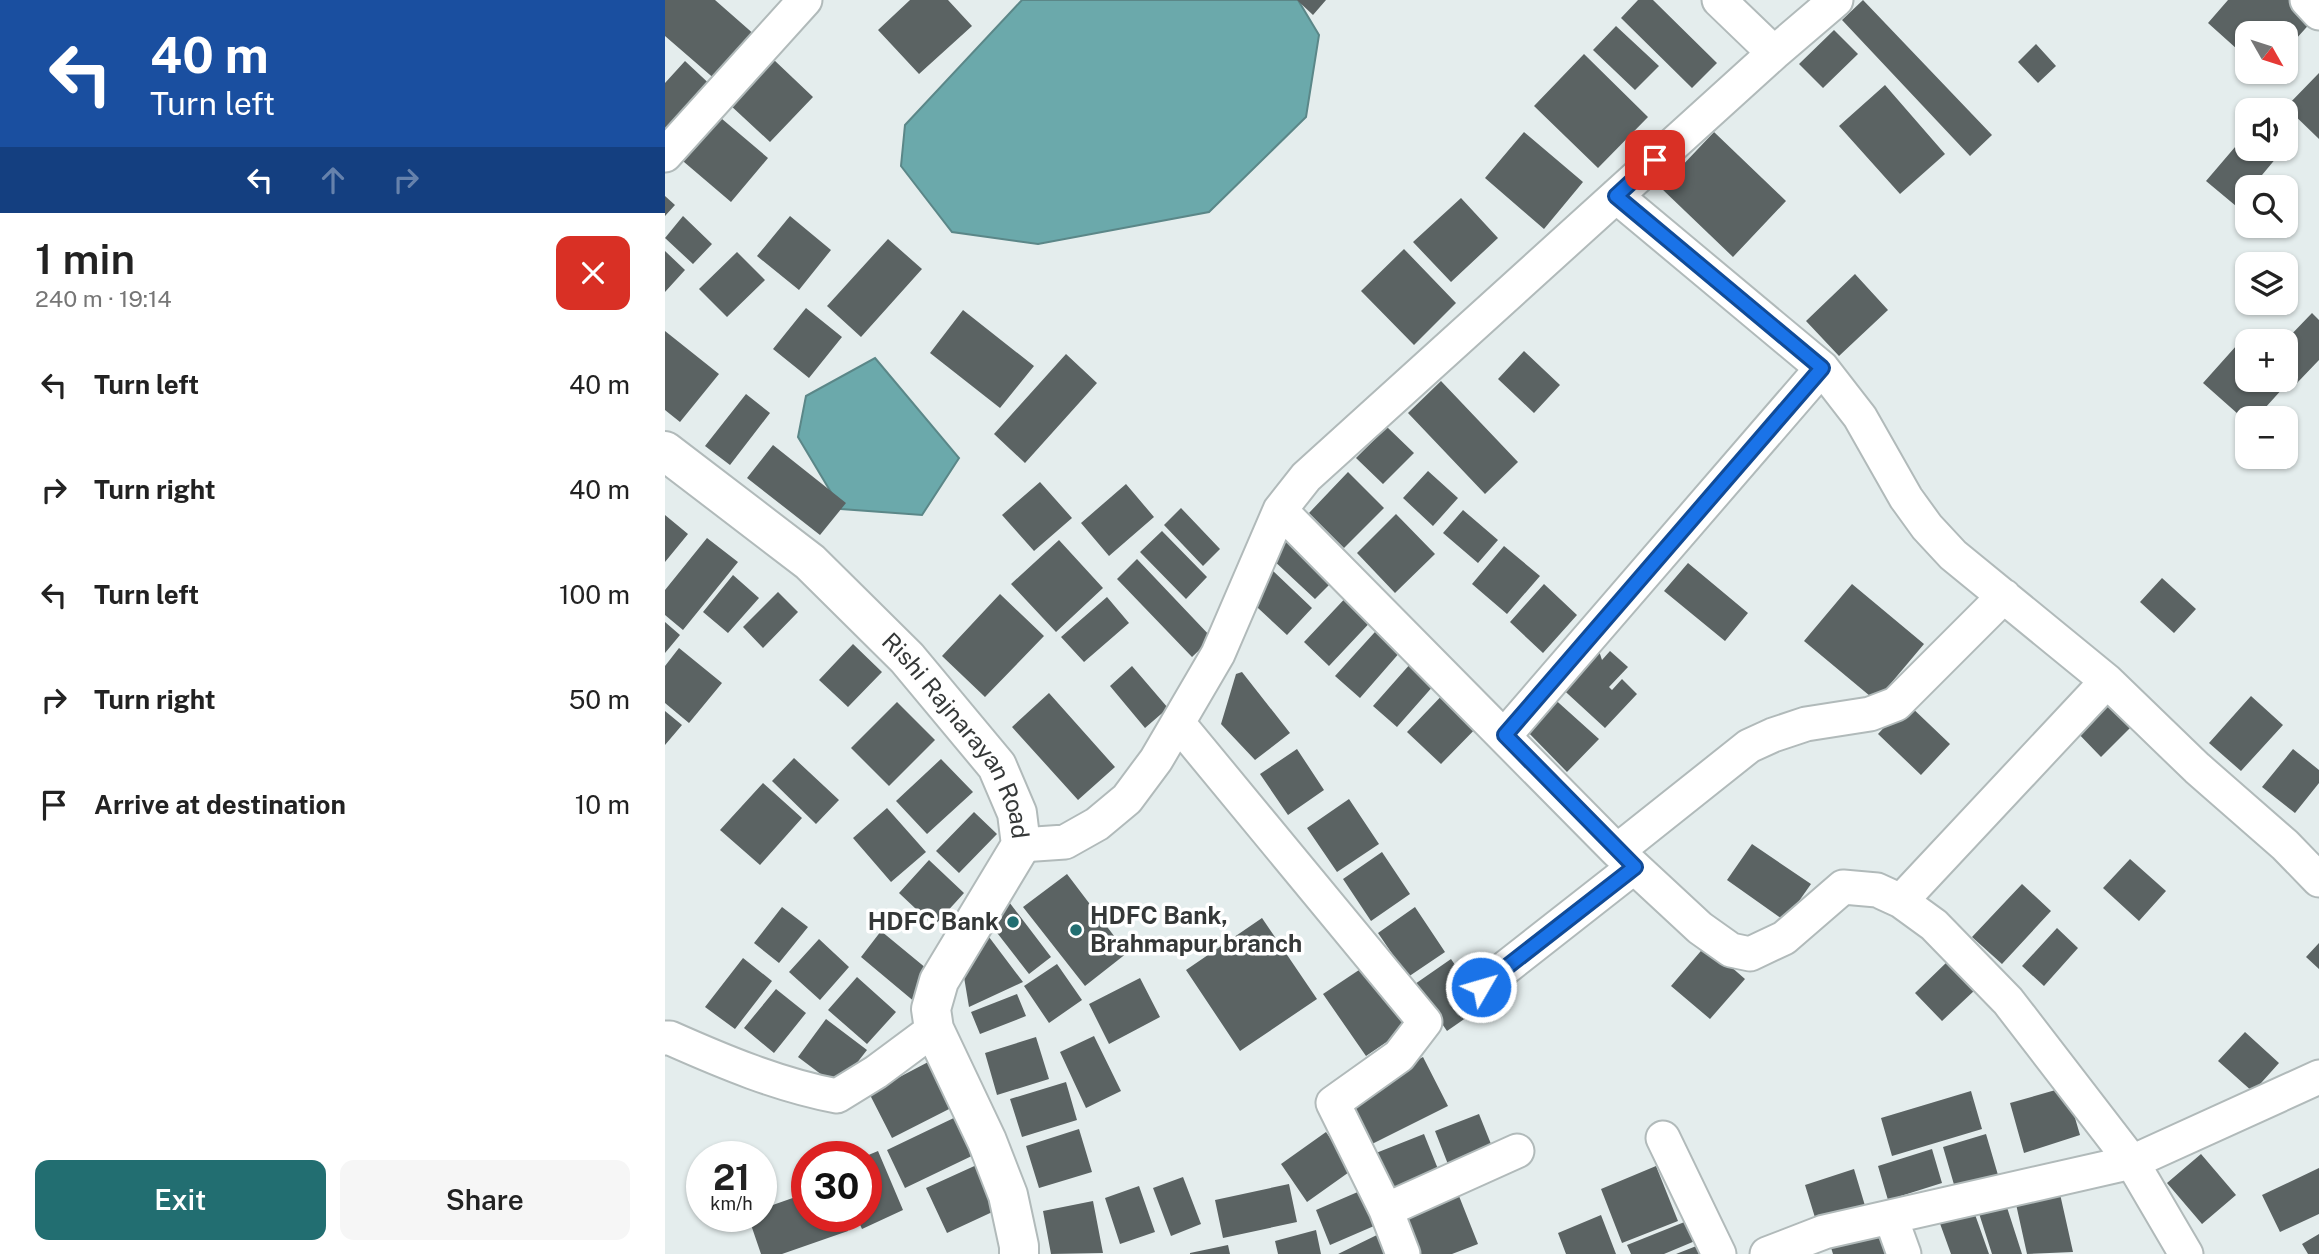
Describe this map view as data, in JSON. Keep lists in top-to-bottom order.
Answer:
{
  "streets": {
    "main road": ["Rishi Rajnarayan Road"]
  },
  "places": ["HDFC Bank", "HDFC Bank, Brahmapur branch"],
  "north": "bottom right",
  "page": {
    "turn": ["40 m", "Turn left"],
    "map_buttons": ["+", "−"],
    "heading": ["1 min", "240 m · 19:14"],
    "list": [
      {
        "name": "Turn left",
        "value": "40 m"
      },
      {
        "name": "Turn right",
        "value": "40 m"
      },
      {
        "name": "Turn left",
        "value": "100 m"
      },
      {
        "name": "Turn right",
        "value": "50 m"
      },
      {
        "name": "Arrive at destination",
        "value": "10 m"
      }
    ],
    "speed": "21 km/h",
    "limit": "30",
    "buttons": ["Exit", "Share"]
  }
}
